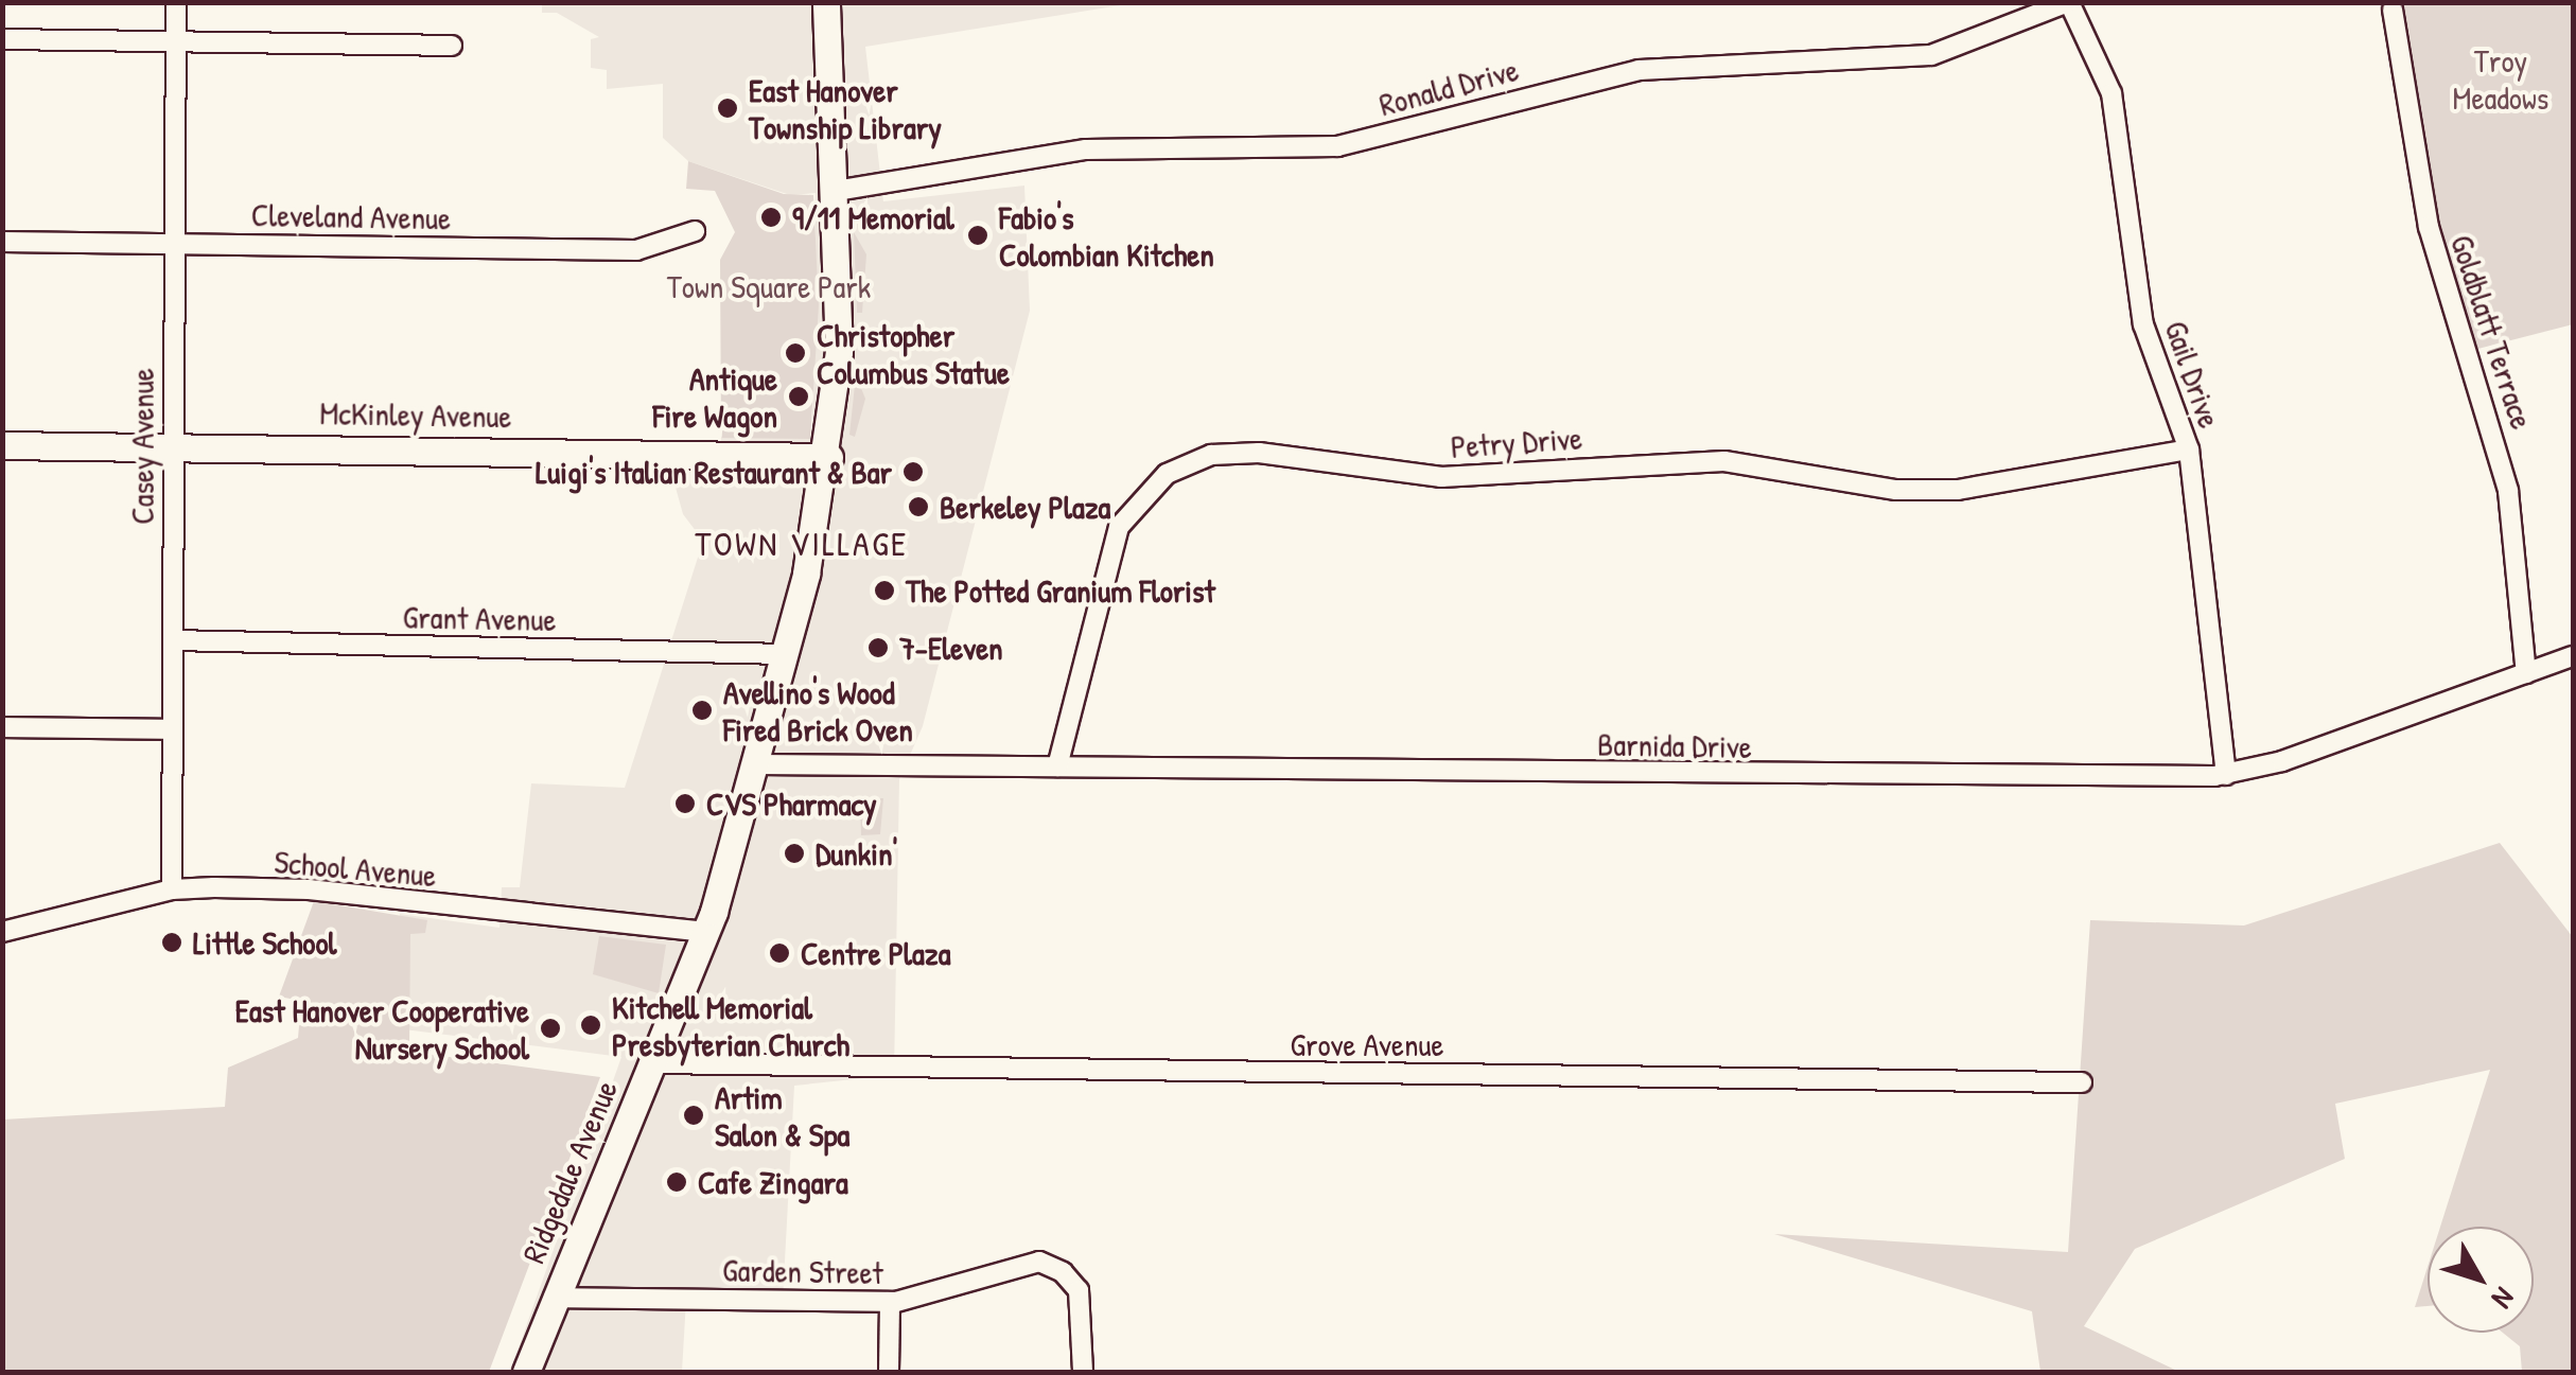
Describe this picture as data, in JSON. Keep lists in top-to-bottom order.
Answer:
{
  "streets": {
    "main road": ["McKinley Avenue", "Ridgedale Avenue"],
    "street": [
      "Ronald Drive",
      "Cleveland Avenue",
      "Goldblatt Terrace",
      "Gail Drive",
      "Petry Drive",
      "Casey Avenue",
      "Grant Avenue",
      "Barnida Drive",
      "School Avenue",
      "Grove Avenue",
      "Garden Street"
    ]
  },
  "crossings": [
    ["Ronald Drive", "Gail Drive"],
    ["Ronald Drive", "Ridgedale Avenue"],
    ["Cleveland Avenue", "Casey Avenue"],
    ["Goldblatt Terrace", "Barnida Drive"],
    ["Gail Drive", "Petry Drive"],
    ["Gail Drive", "Barnida Drive"],
    ["McKinley Avenue", "Casey Avenue"],
    ["McKinley Avenue", "Ridgedale Avenue"],
    ["Petry Drive", "Barnida Drive"],
    ["Casey Avenue", "Grant Avenue"],
    ["Casey Avenue", "School Avenue"],
    ["Grant Avenue", "Ridgedale Avenue"],
    ["Barnida Drive", "Ridgedale Avenue"],
    ["School Avenue", "Ridgedale Avenue"],
    ["Grove Avenue", "Ridgedale Avenue"],
    ["Ridgedale Avenue", "Garden Street"]
  ],
  "districts": ["TOWN VILLAGE"],
  "parks": ["Troy Meadows", "Town Square Park"],
  "places": [
    "East Hanover Township Library",
    "9/11 Memorial",
    "Fabio's Colombian Kitchen",
    "Christopher Columbus Statue",
    "Antique Fire Wagon",
    "Luigi's Italian Restaurant & Bar",
    "Berkeley Plaza",
    "The Potted Granium Florist",
    "7-Eleven",
    "Avellino's Wood Fired Brick Oven",
    "CVS Pharmacy",
    "Dunkin'",
    "Little School",
    "Centre Plaza",
    "Kitchell Memorial Presbyterian Church",
    "East Hanover Cooperative Nursery School",
    "Artim Salon & Spa",
    "Cafe Zingara"
  ],
  "north": "bottom right"
}
